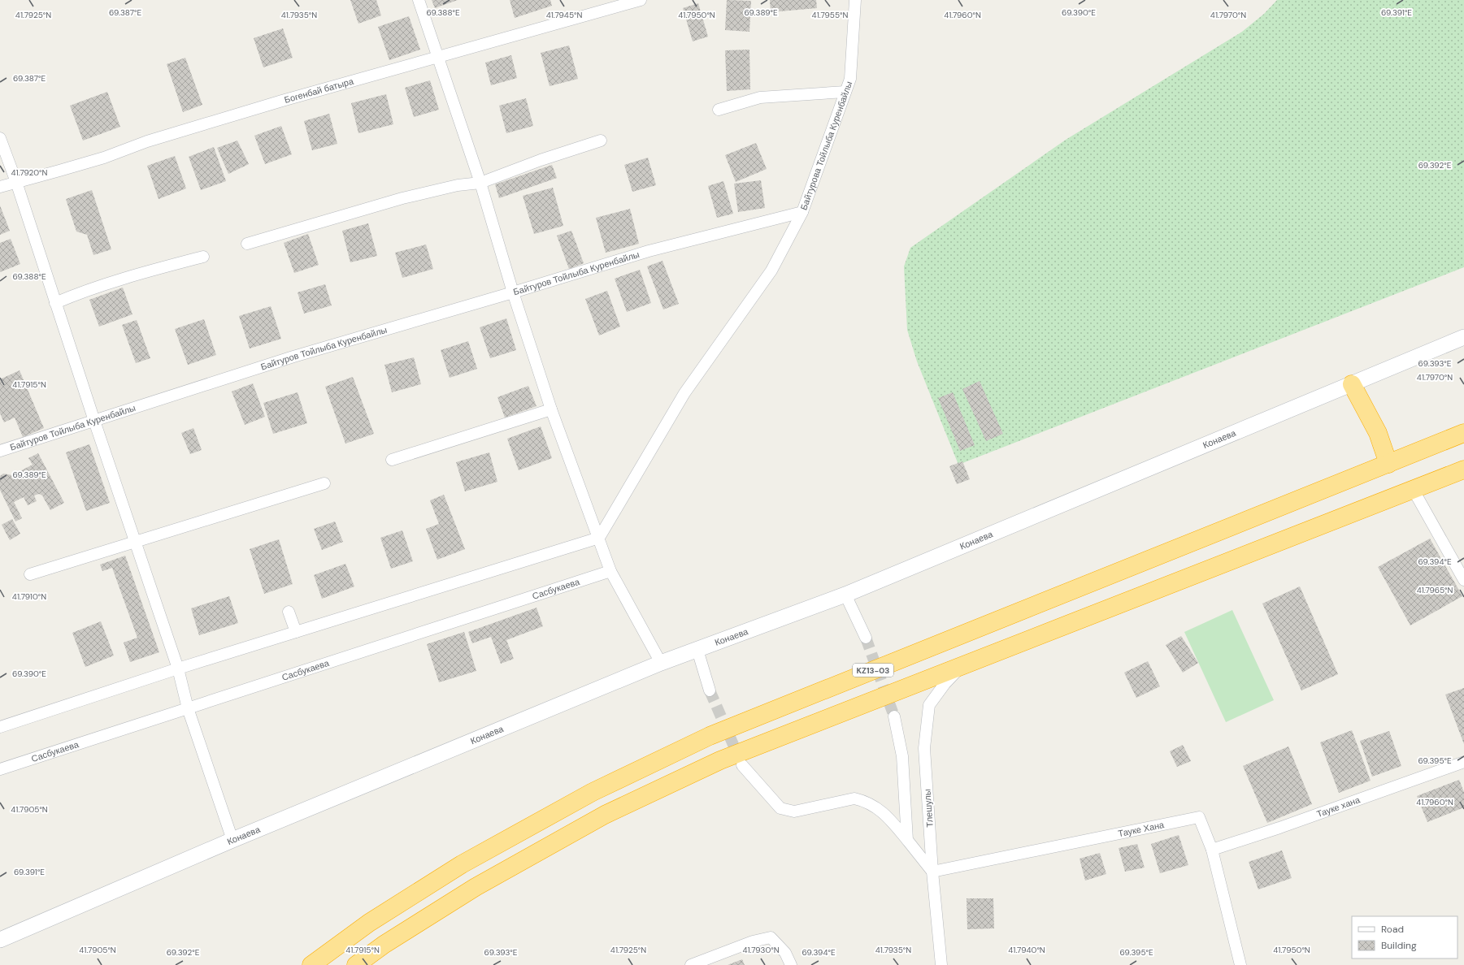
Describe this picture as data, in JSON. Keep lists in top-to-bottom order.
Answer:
{
  "streets": {
    "highway": ["KZ13-03"],
    "main road": ["Конаева"],
    "street": [
      "Богенбай батыра",
      "Байтурова Тойлыба Куренбайлы",
      "Байтуров Тойлыба Куренбайлы",
      "Сасбукаева",
      "Тауке хана",
      "Тлешулы",
      "Тауке Хана"
    ]
  },
  "crossings": [
    ["Байтурова Тойлыба Куренбайлы", "Байтуров Тойлыба Куренбайлы"],
    ["Тауке хана", "Тауке Хана"],
    ["Тлешулы", "Тауке Хана"]
  ],
  "legend": ["Road", "Building"],
  "coordinates": [
    "69.387°E",
    "69.388°E",
    "69.389°E",
    "69.390°E",
    "69.391°E",
    "41.7925°N",
    "41.7935°N",
    "41.7945°N",
    "41.7950°N",
    "41.7955°N",
    "41.7960°N",
    "41.7970°N",
    "69.392°E",
    "41.7920°N",
    "69.393°E",
    "41.7915°N",
    "69.394°E",
    "41.7965°N",
    "41.7910°N",
    "69.395°E",
    "41.7905°N",
    "41.7930°N",
    "41.7940°N"
  ]
}
